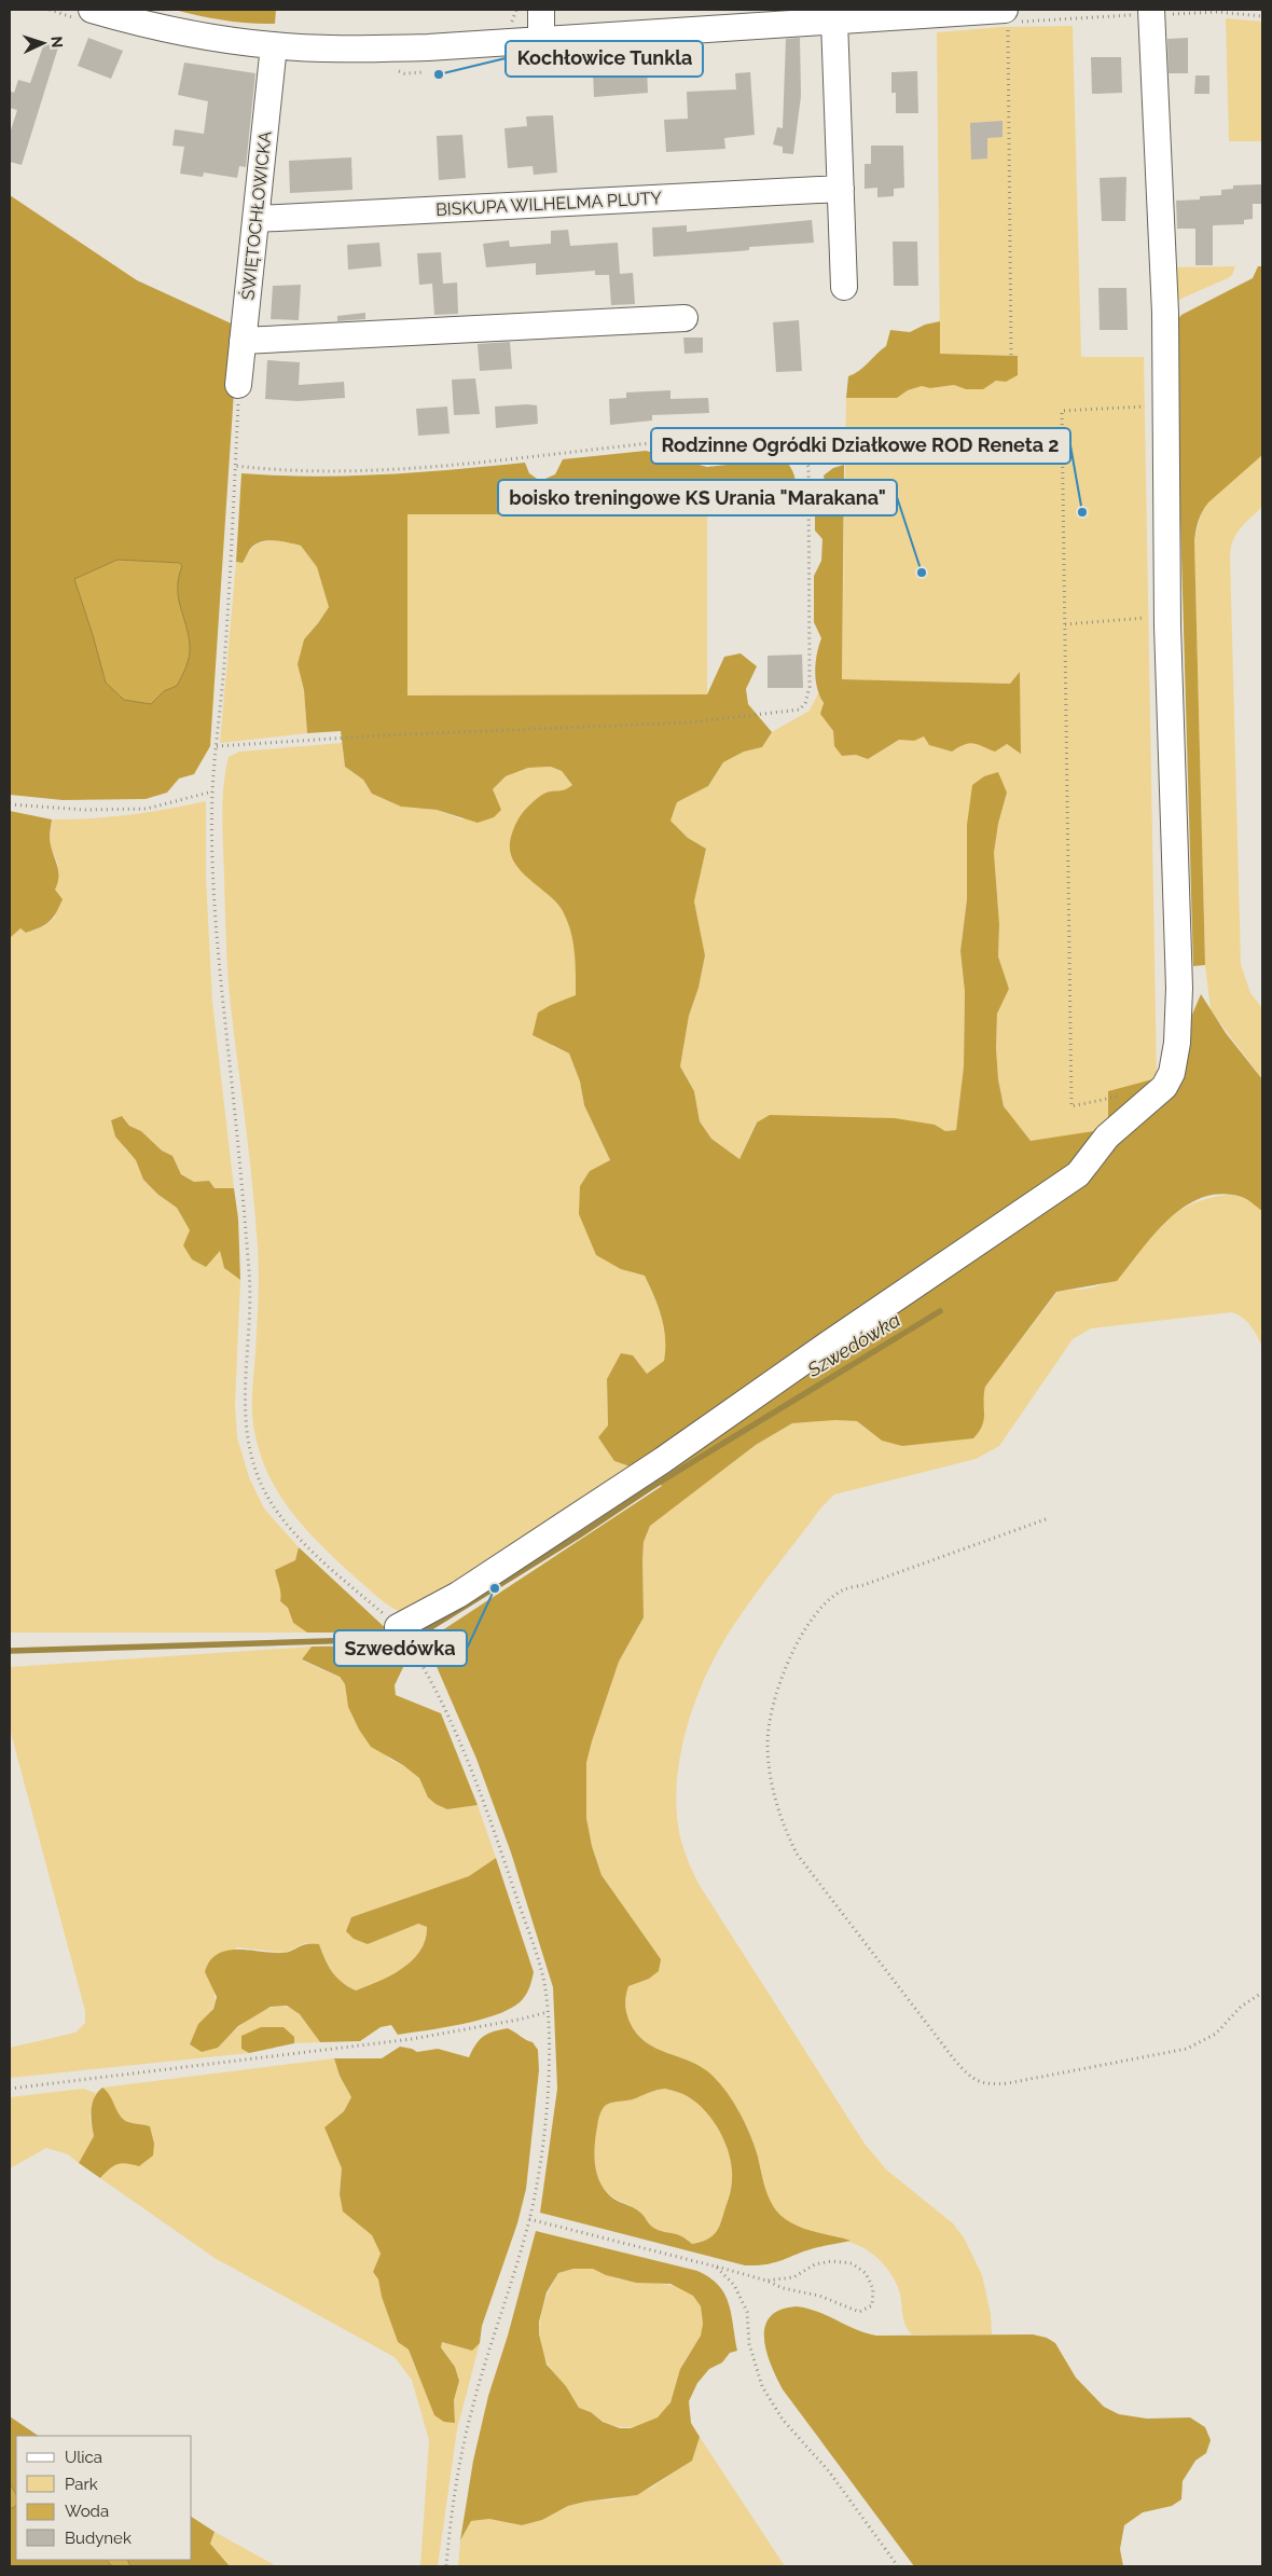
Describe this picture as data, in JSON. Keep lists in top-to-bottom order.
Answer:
{
  "streets": {
    "street": ["BISKUPA WILHELMA PLUTY", "ŚWIĘTOCHŁOWICKA"]
  },
  "crossings": [
    ["BISKUPA WILHELMA PLUTY", "ŚWIĘTOCHŁOWICKA"]
  ],
  "water": ["Szwedówka"],
  "places": [
    "Kochłowice Tunkla",
    "Rodzinne Ogródki Działkowe ROD Reneta 2",
    "boisko treningowe KS Urania \"Marakana\"",
    "Szwedówka"
  ],
  "legend": [
    "Ulica",
    "Park",
    "Woda",
    "Budynek"
  ],
  "north": "right"
}
